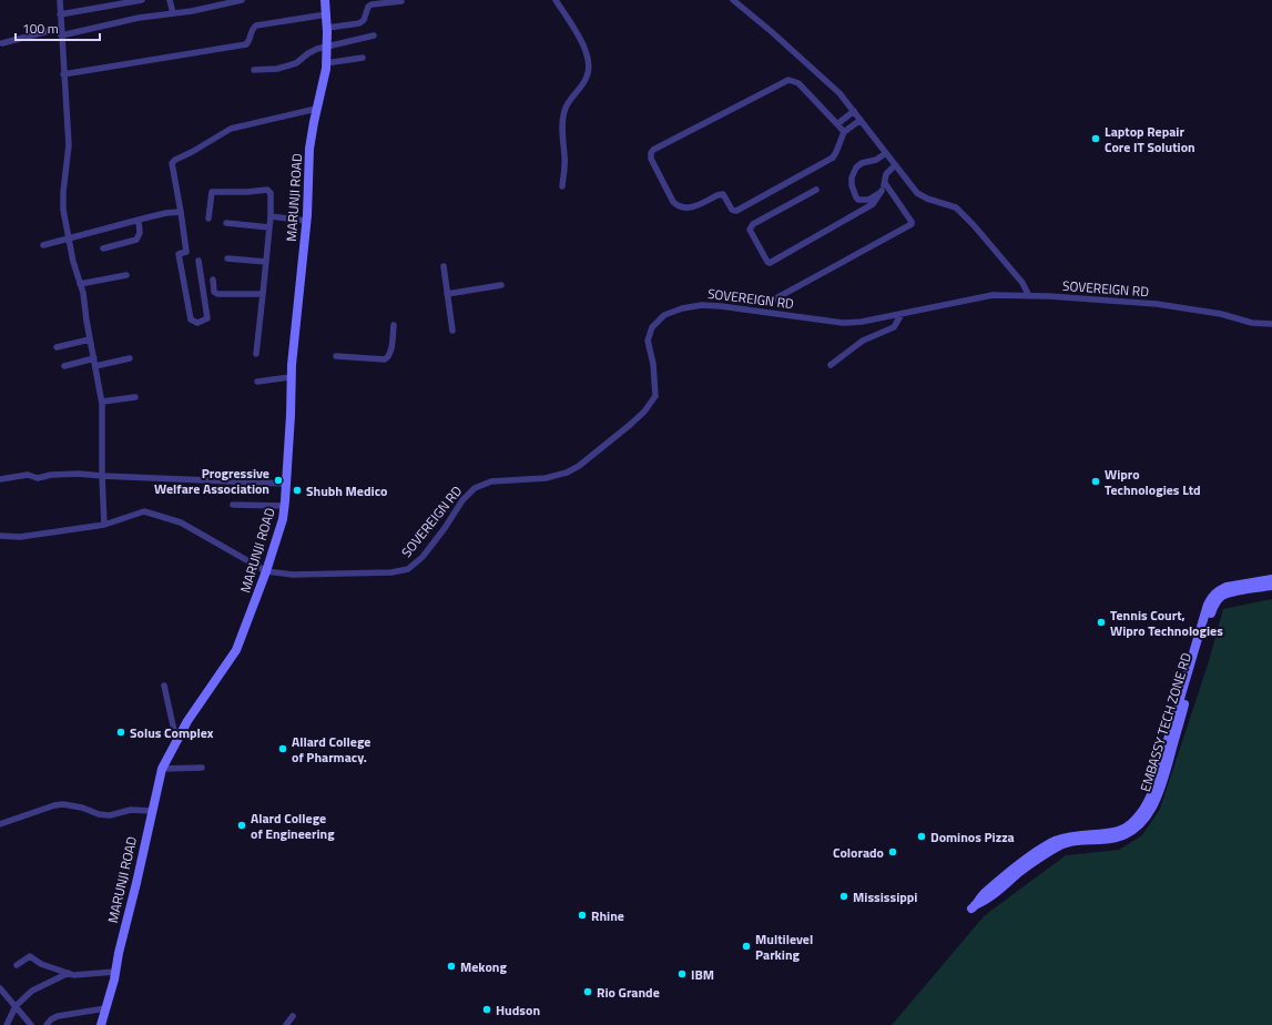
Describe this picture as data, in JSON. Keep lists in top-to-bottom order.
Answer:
{
  "streets": {
    "street": ["MARUNJI ROAD", "SOVEREIGN RD", "EMBASSY TECH ZONE RD"]
  },
  "crossings": [
    ["MARUNJI ROAD", "SOVEREIGN RD"]
  ],
  "places": [
    "Laptop Repair Core IT Solution",
    "Progressive Welfare Association",
    "Wipro Technologies Ltd",
    "Shubh Medico",
    "Tennis Court, Wipro Technologies",
    "Solus Complex",
    "Allard College of Pharmacy.",
    "Alard College of Engineering",
    "Dominos Pizza",
    "Colorado",
    "Mississippi",
    "Rhine",
    "Multilevel Parking",
    "Mekong",
    "IBM",
    "Rio Grande",
    "Hudson"
  ],
  "scale_bar": "100 m"
}
